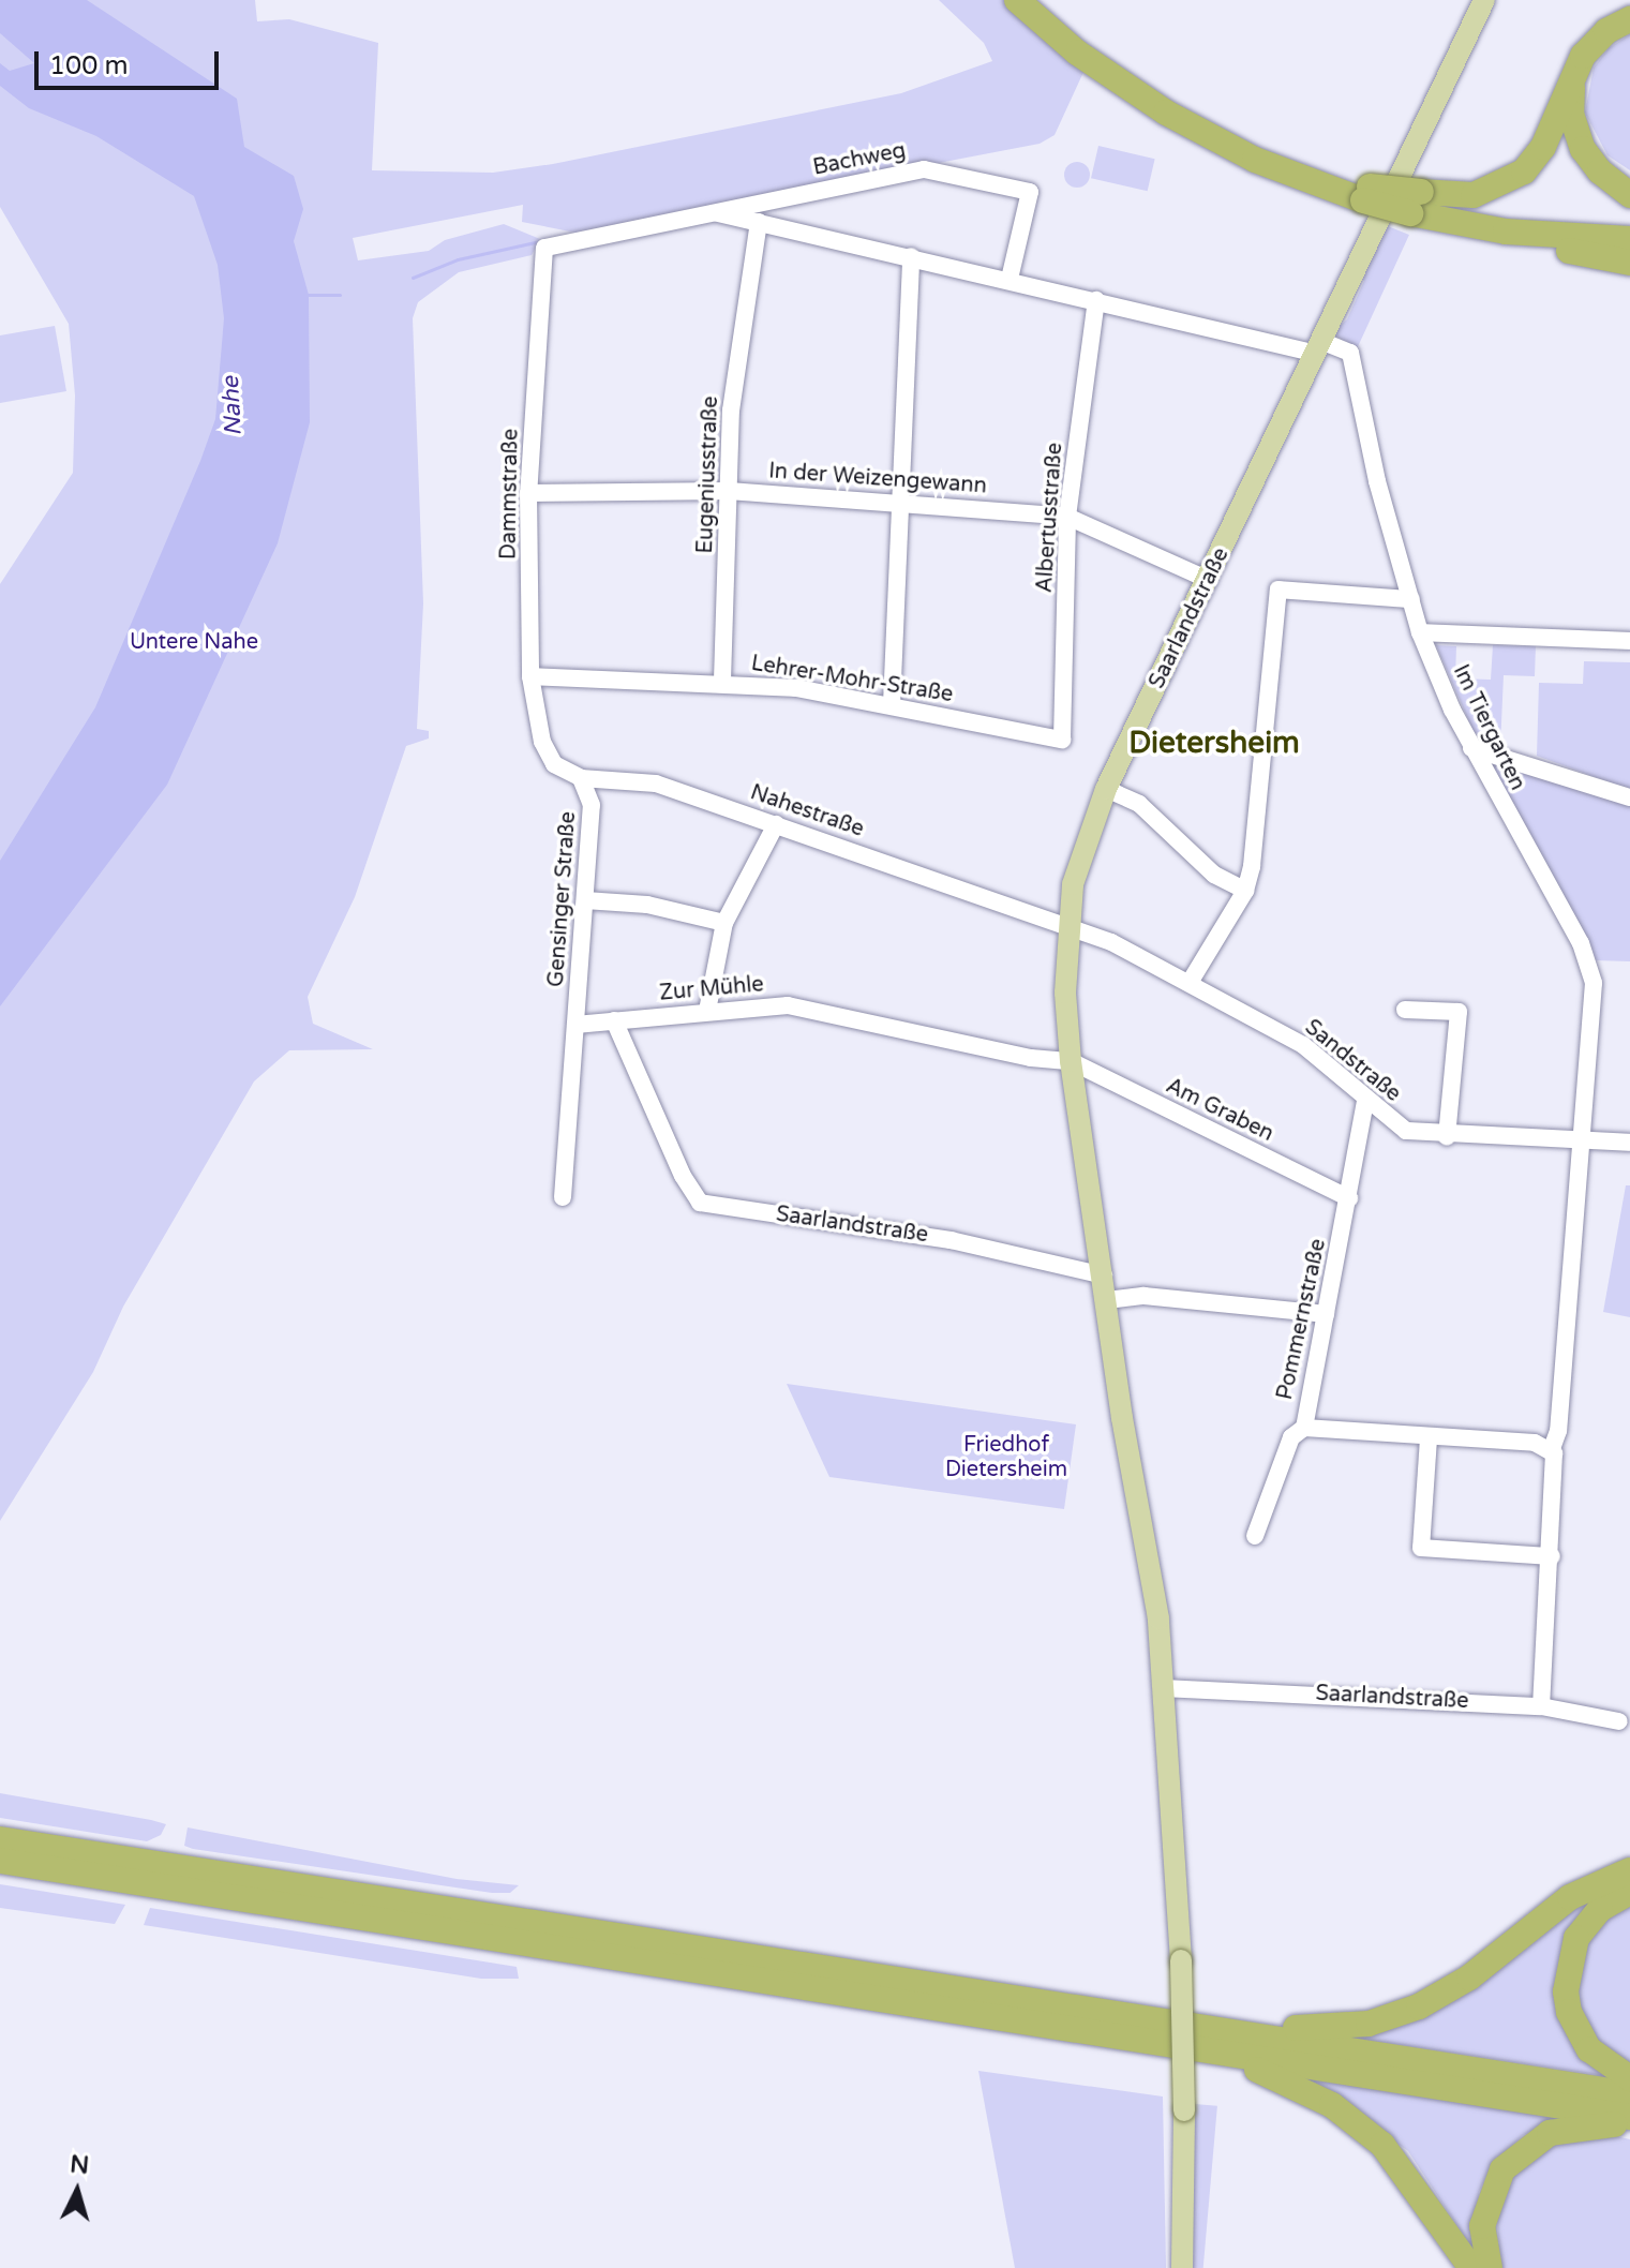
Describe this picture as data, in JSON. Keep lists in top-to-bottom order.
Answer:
{
  "streets": {
    "main road": ["Saarlandstraße"],
    "street": [
      "Bachweg",
      "Eugeniusstraße",
      "In der Weizengewann",
      "Dammstraße",
      "Albertusstraße",
      "Lehrer-Mohr-Straße",
      "Im Tiergarten",
      "Nahestraße",
      "Gensinger Straße",
      "Zur Mühle",
      "Sandstraße",
      "Am Graben",
      "Pommernstraße"
    ]
  },
  "crossings": [
    ["Bachweg", "Eugeniusstraße"],
    ["Bachweg", "Dammstraße"],
    ["Bachweg", "Albertusstraße"],
    ["Bachweg", "Saarlandstraße"],
    ["Bachweg", "Im Tiergarten"],
    ["Eugeniusstraße", "In der Weizengewann"],
    ["Eugeniusstraße", "Lehrer-Mohr-Straße"],
    ["In der Weizengewann", "Dammstraße"],
    ["In der Weizengewann", "Albertusstraße"],
    ["In der Weizengewann", "Saarlandstraße"],
    ["Dammstraße", "Lehrer-Mohr-Straße"],
    ["Dammstraße", "Nahestraße"],
    ["Dammstraße", "Gensinger Straße"],
    ["Albertusstraße", "Lehrer-Mohr-Straße"],
    ["Saarlandstraße", "Im Tiergarten"],
    ["Saarlandstraße", "Nahestraße"],
    ["Saarlandstraße", "Zur Mühle"],
    ["Saarlandstraße", "Sandstraße"],
    ["Saarlandstraße", "Am Graben"],
    ["Im Tiergarten", "Sandstraße"],
    ["Nahestraße", "Gensinger Straße"],
    ["Nahestraße", "Sandstraße"],
    ["Gensinger Straße", "Zur Mühle"],
    ["Zur Mühle", "Am Graben"],
    ["Sandstraße", "Pommernstraße"],
    ["Am Graben", "Pommernstraße"]
  ],
  "districts": ["Dietersheim"],
  "water": ["Nahe"],
  "parks": ["Untere Nahe", "Friedhof Dietersheim"],
  "scale_bar": "100 m",
  "north": "top"
}
